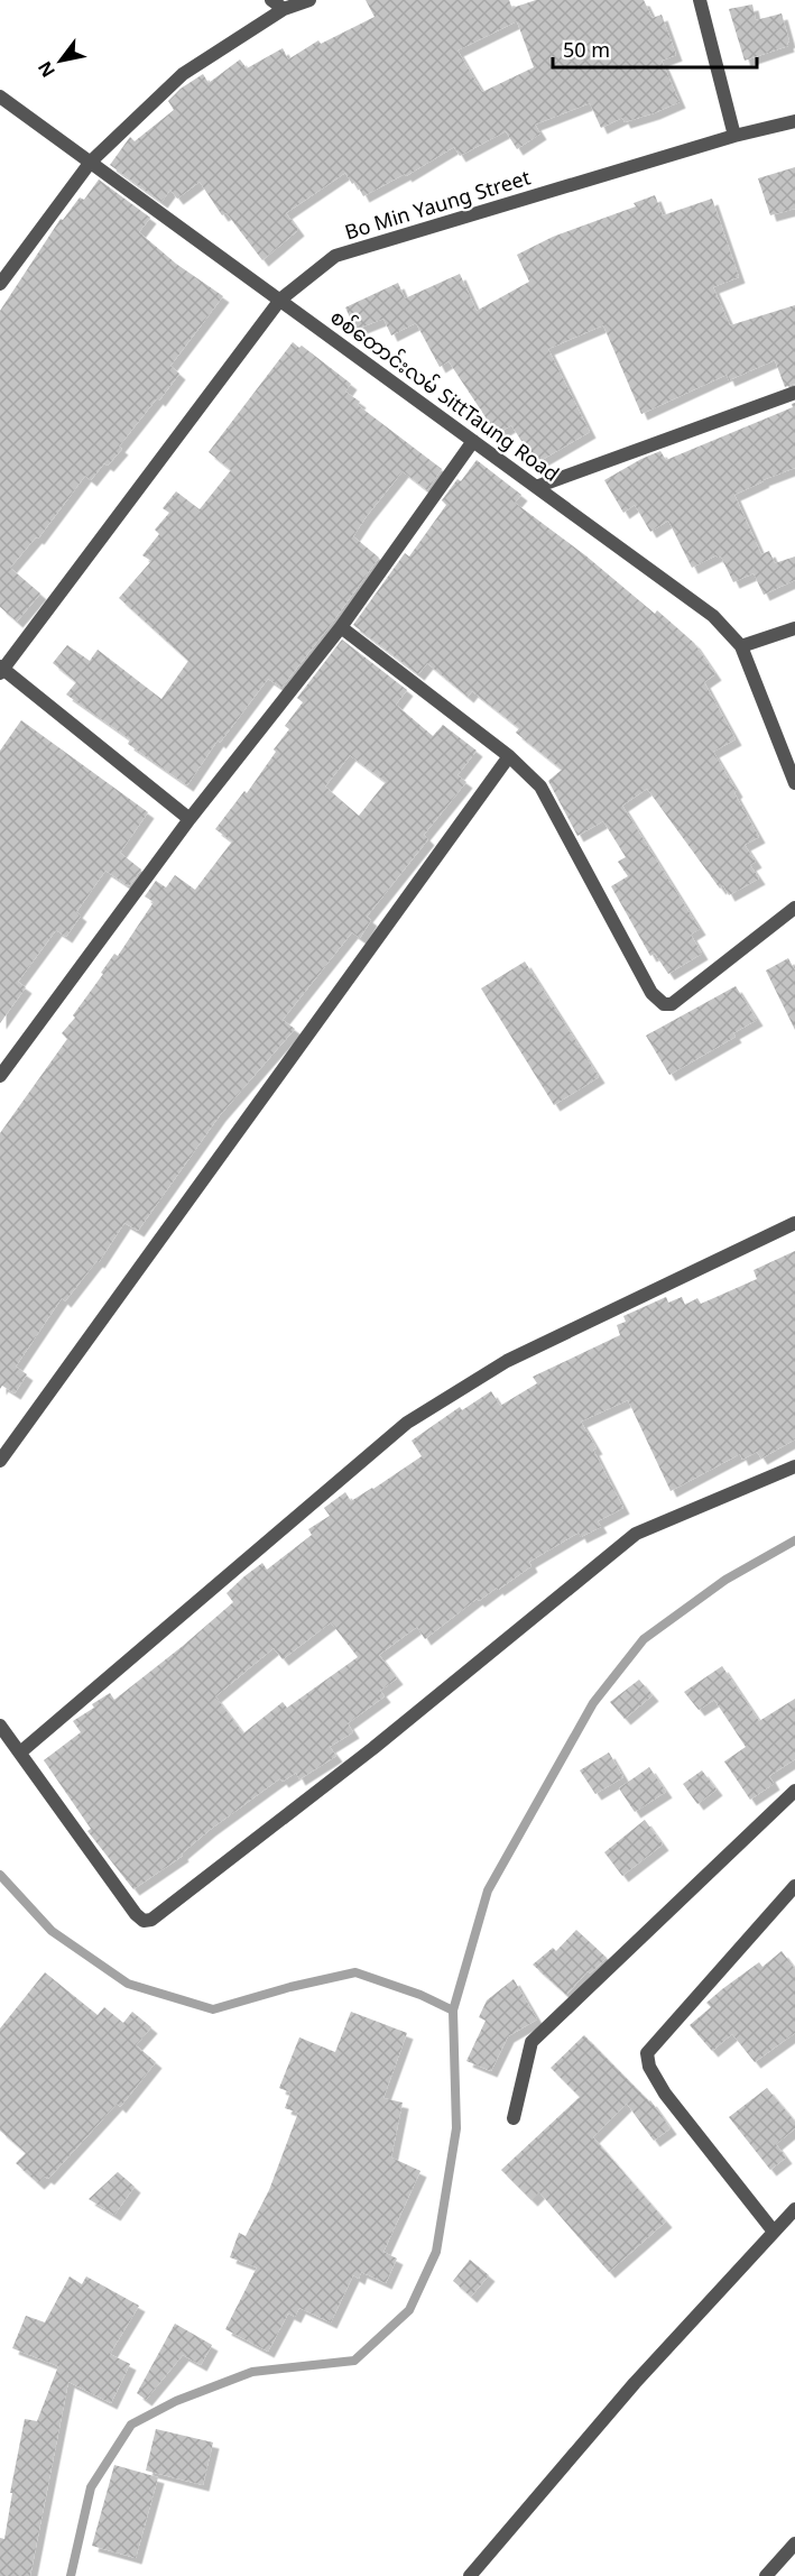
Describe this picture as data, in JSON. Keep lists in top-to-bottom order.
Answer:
{
  "streets": {
    "street": ["Bo Min Yaung Street", "စစ်တောင်းလမ် SittTaung Road"]
  },
  "crossings": [
    ["Bo Min Yaung Street", "စစ်တောင်းလမ် SittTaung Road"]
  ],
  "scale_bar": "50 m",
  "north": "bottom left"
}
